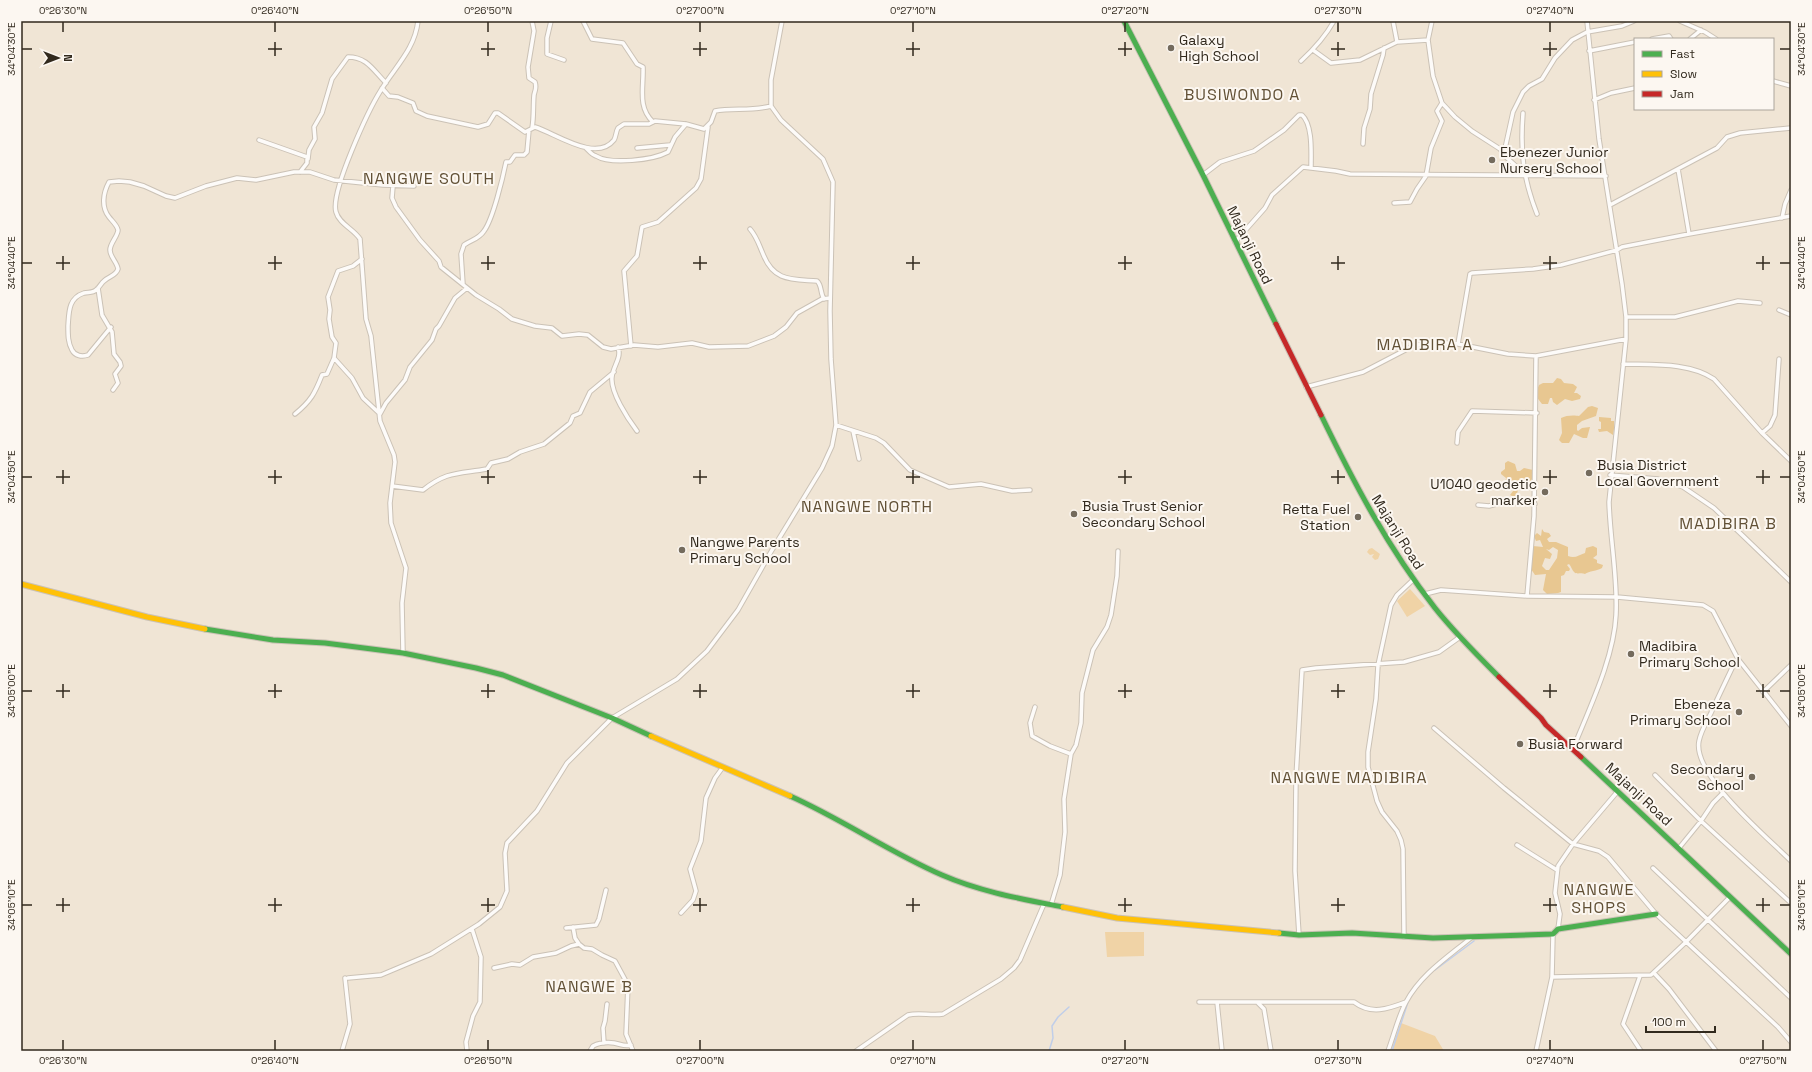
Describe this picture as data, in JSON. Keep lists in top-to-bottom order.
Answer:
{
  "streets": {
    "street": ["Majanji Road"]
  },
  "districts": [
    "BUSIWONDO A",
    "NANGWE SOUTH",
    "MADIBIRA A",
    "NANGWE NORTH",
    "MADIBIRA B",
    "NANGWE MADIBIRA",
    "NANGWE SHOPS",
    "NANGWE B"
  ],
  "places": [
    "Galaxy High School",
    "Ebenezer Junior Nursery School",
    "Busia District Local Government",
    "U1040 geodetic marker",
    "Busia Trust Senior Secondary School",
    "Retta Fuel Station",
    "Nangwe Parents Primary School",
    "Madibira Primary School",
    "Ebeneza Primary School",
    "Busia Forward",
    "Secondary School"
  ],
  "legend": ["Fast", "Slow", "Jam"],
  "scale_bar": "100 m",
  "north": "right",
  "coordinates": [
    "0°26'30\"N",
    "0°26'40\"N",
    "0°26'50\"N",
    "0°27'00\"N",
    "0°27'10\"N",
    "0°27'20\"N",
    "0°27'30\"N",
    "0°27'40\"N",
    "34°04'30\"E",
    "34°04'40\"E",
    "34°04'50\"E",
    "34°05'00\"E",
    "34°05'10\"E",
    "0°27'50\"N"
  ]
}
